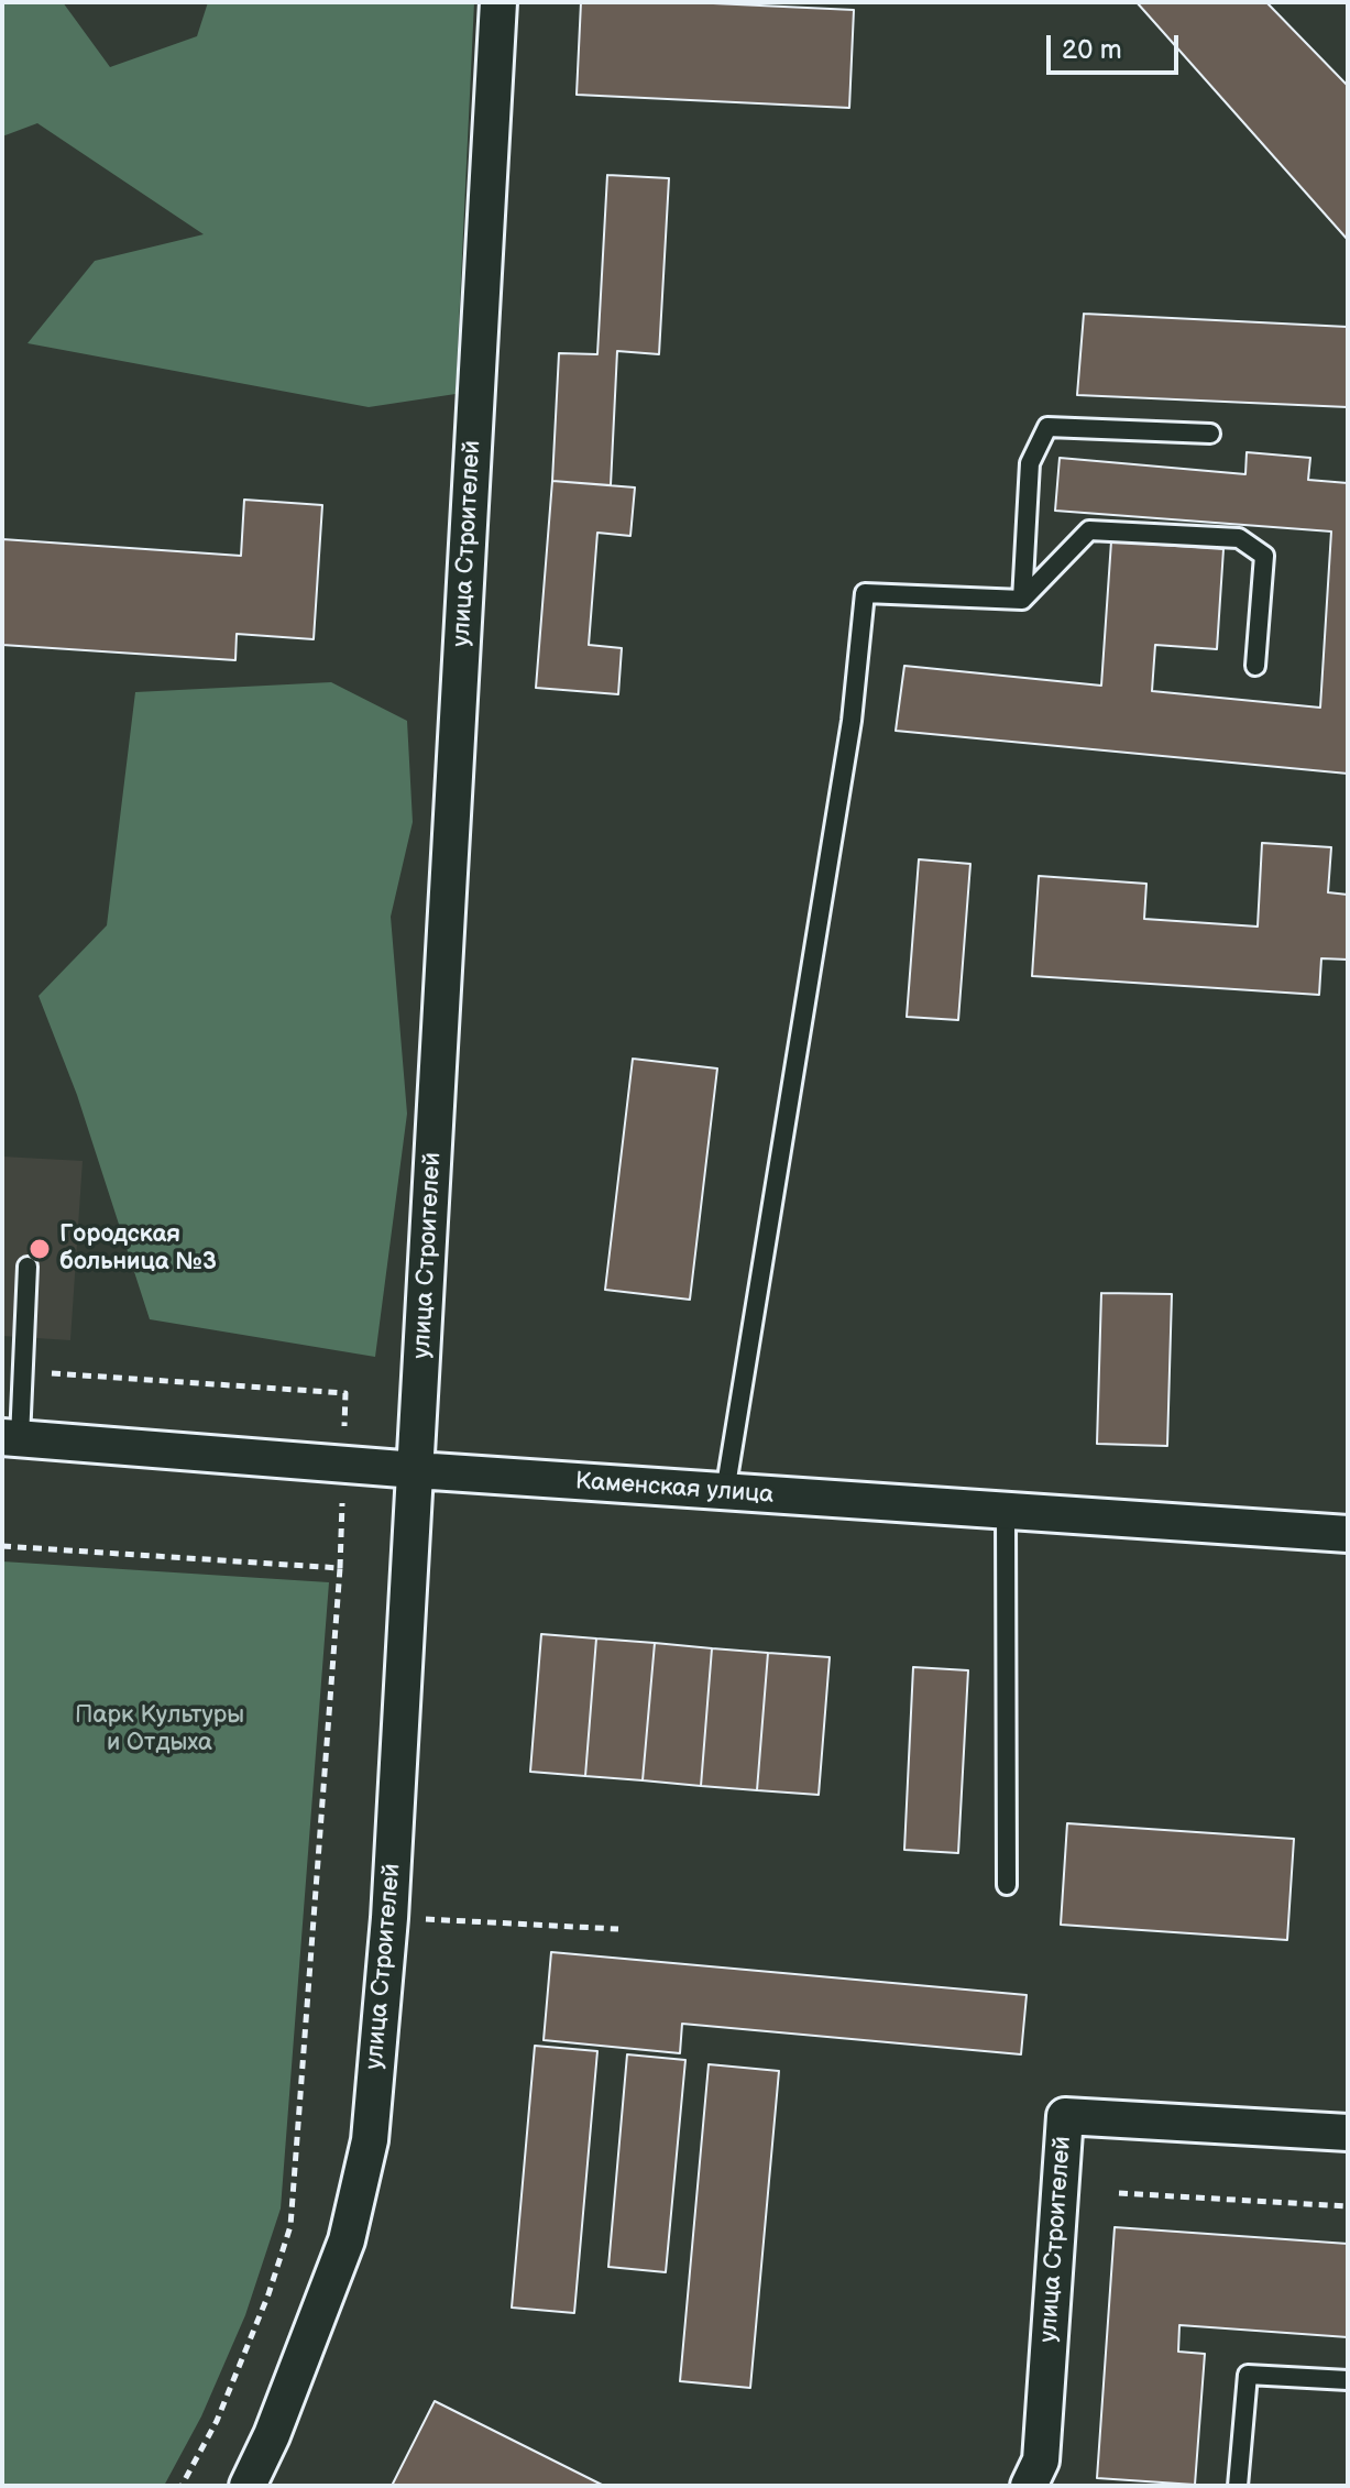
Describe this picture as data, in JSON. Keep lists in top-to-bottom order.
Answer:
{
  "streets": {
    "street": ["улица Строителей", "Каменская улица"]
  },
  "crossings": [
    ["улица Строителей", "Каменская улица"]
  ],
  "parks": ["Парк Культуры и Отдыха"],
  "places": ["Городская больница №3"],
  "scale_bar": "20 m"
}
